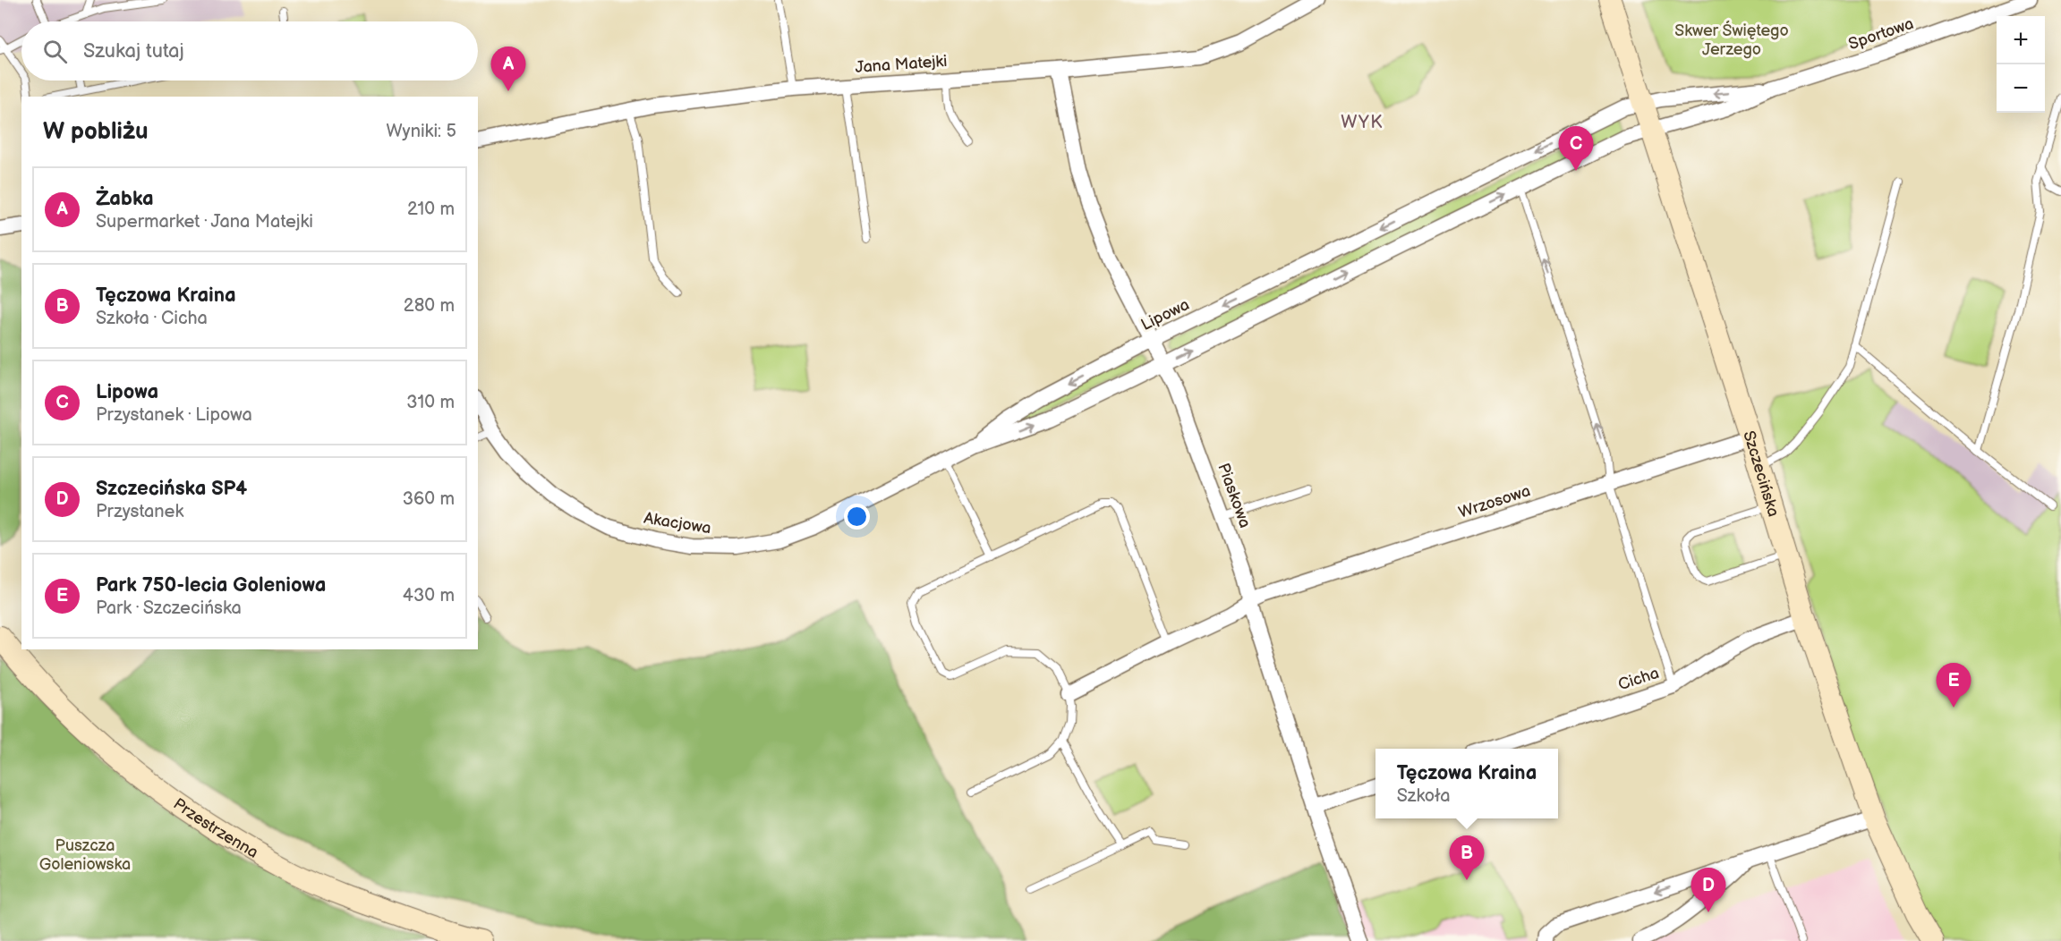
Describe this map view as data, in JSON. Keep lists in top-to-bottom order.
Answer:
{
  "streets": {
    "street": [
      "Sportowa",
      "Jana Matejki",
      "Lipowa",
      "Szczecińska",
      "Piaskowa",
      "Wrzosowa",
      "Akacjowa",
      "Cicha",
      "Przestrzenna"
    ]
  },
  "crossings": [
    ["Sportowa", "Lipowa"],
    ["Sportowa", "Szczecińska"],
    ["Jana Matejki", "Piaskowa"],
    ["Lipowa", "Szczecińska"],
    ["Lipowa", "Piaskowa"],
    ["Lipowa", "Akacjowa"],
    ["Szczecińska", "Wrzosowa"],
    ["Szczecińska", "Cicha"],
    ["Piaskowa", "Wrzosowa"]
  ],
  "districts": ["WYK"],
  "parks": ["Skwer Świętego Jerzego", "Puszcza Goleniowska"],
  "page": {
    "map_buttons": ["+", "−"],
    "search": "Szukaj tutaj",
    "pins": [
      "A",
      "C",
      "E",
      "B",
      "D"
    ],
    "heading": ["W pobliżu", "Wyniki: 5"],
    "list": [
      {
        "mark": "A",
        "name": "Żabka",
        "note": "Supermarket · Jana Matejki",
        "value": "210 m"
      },
      {
        "mark": "B",
        "name": "Tęczowa Kraina",
        "note": "Szkoła · Cicha",
        "value": "280 m"
      },
      {
        "mark": "C",
        "name": "Lipowa",
        "note": "Przystanek · Lipowa",
        "value": "310 m"
      },
      {
        "mark": "D",
        "name": "Szczecińska SP4",
        "note": "Przystanek",
        "value": "360 m"
      },
      {
        "mark": "E",
        "name": "Park 750-lecia Goleniowa",
        "note": "Park · Szczecińska",
        "value": "430 m"
      }
    ],
    "popup": ["Tęczowa Kraina", "Szkoła"]
  }
}
